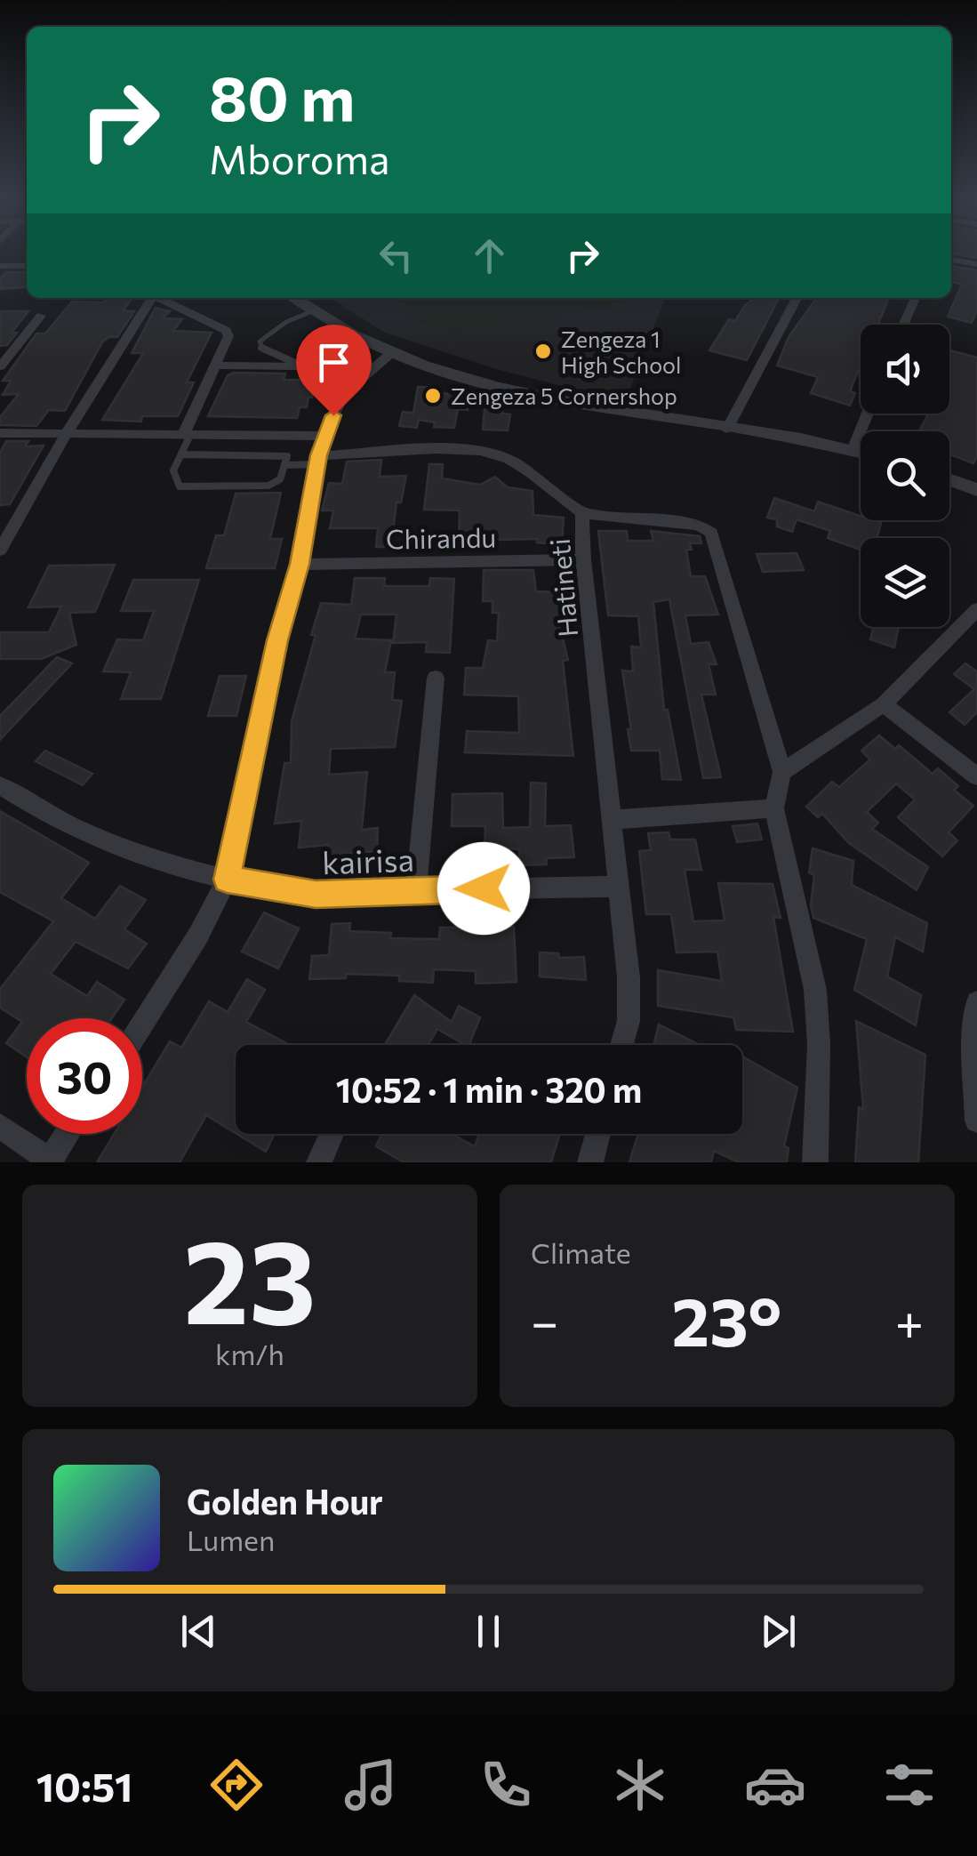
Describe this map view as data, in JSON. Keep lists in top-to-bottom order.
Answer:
{
  "streets": {
    "street": ["Chirandu", "Hatineti", "kairisa"]
  },
  "crossings": [
    ["Chirandu", "Hatineti"],
    ["Hatineti", "kairisa"]
  ],
  "places": ["Zengeza 1 High School", "Zengeza 5 Cornershop"],
  "page": {
    "turn": ["80 m", "Mboroma"],
    "limit": "30",
    "trip": "10:52 · 1 min · 320 m",
    "tile": [
      ["23", "km/h"],
      "Climate"
    ],
    "heat": ["−", "23°", "+"],
    "song": ["Golden Hour", "Lumen"],
    "tabs": "10:51"
  }
}
